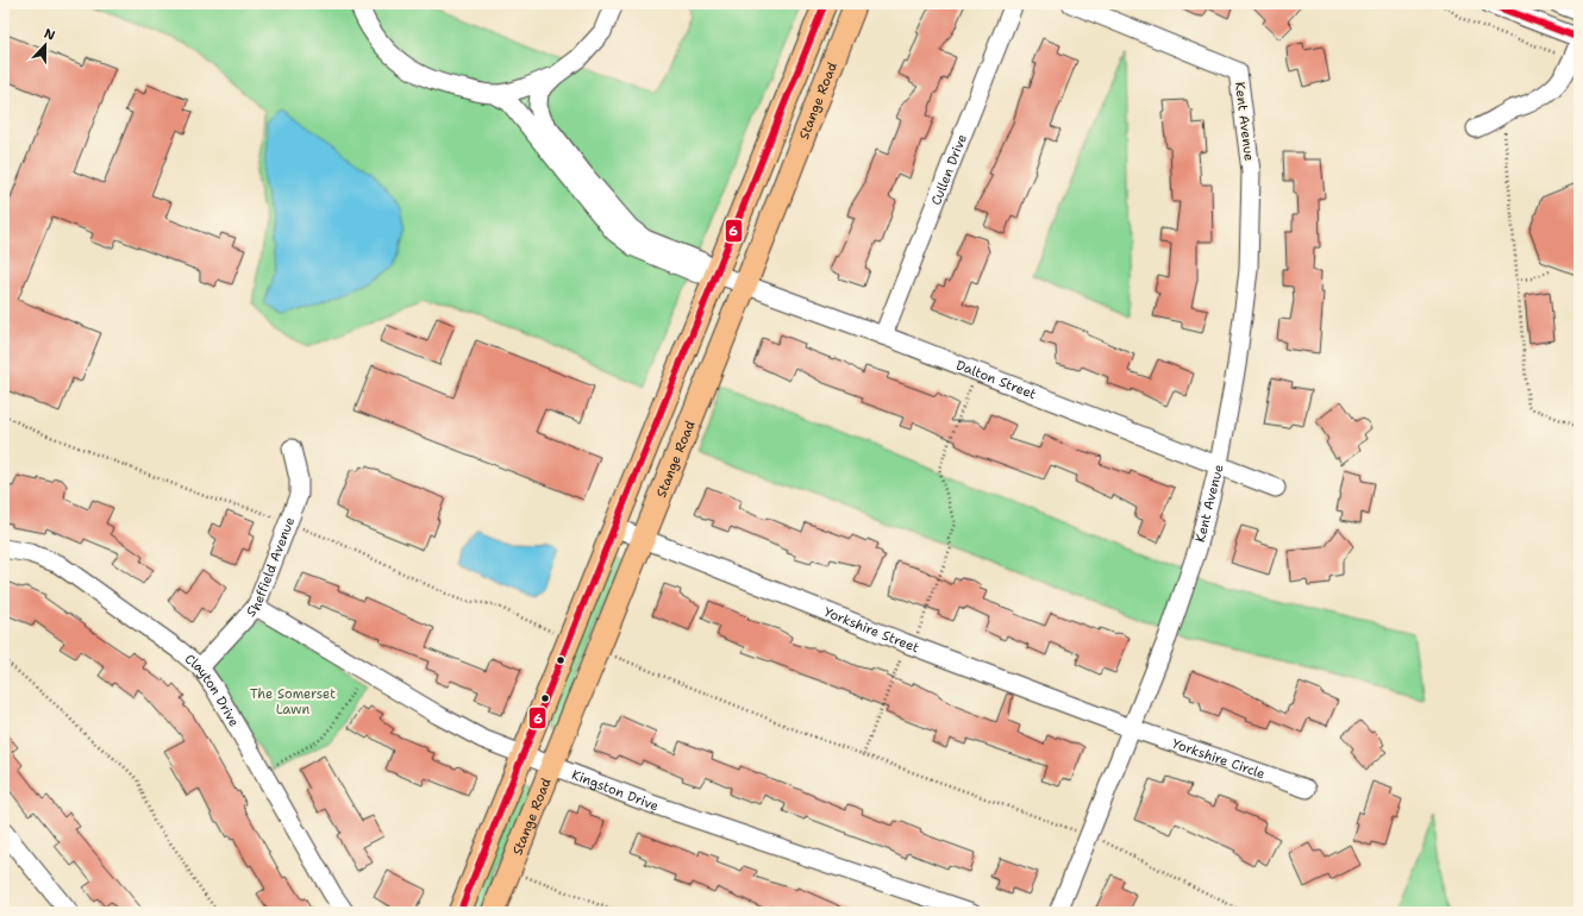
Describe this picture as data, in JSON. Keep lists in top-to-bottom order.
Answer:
{
  "streets": {
    "main road": ["Stange Road"],
    "street": [
      "Kent Avenue",
      "Cullen Drive",
      "Dalton Street",
      "Sheffield Avenue",
      "Yorkshire Street",
      "Clayton Drive",
      "Yorkshire Circle",
      "Kingston Drive"
    ]
  },
  "crossings": [
    ["Stange Road", "Dalton Street"],
    ["Stange Road", "Yorkshire Street"],
    ["Stange Road", "Kingston Drive"],
    ["Kent Avenue", "Dalton Street"],
    ["Kent Avenue", "Yorkshire Street"],
    ["Kent Avenue", "Yorkshire Circle"],
    ["Cullen Drive", "Dalton Street"],
    ["Sheffield Avenue", "Clayton Drive"],
    ["Sheffield Avenue", "Kingston Drive"],
    ["Yorkshire Street", "Yorkshire Circle"]
  ],
  "parks": ["The Somerset Lawn"],
  "lines": ["transit line 6"],
  "north": "top"
}
